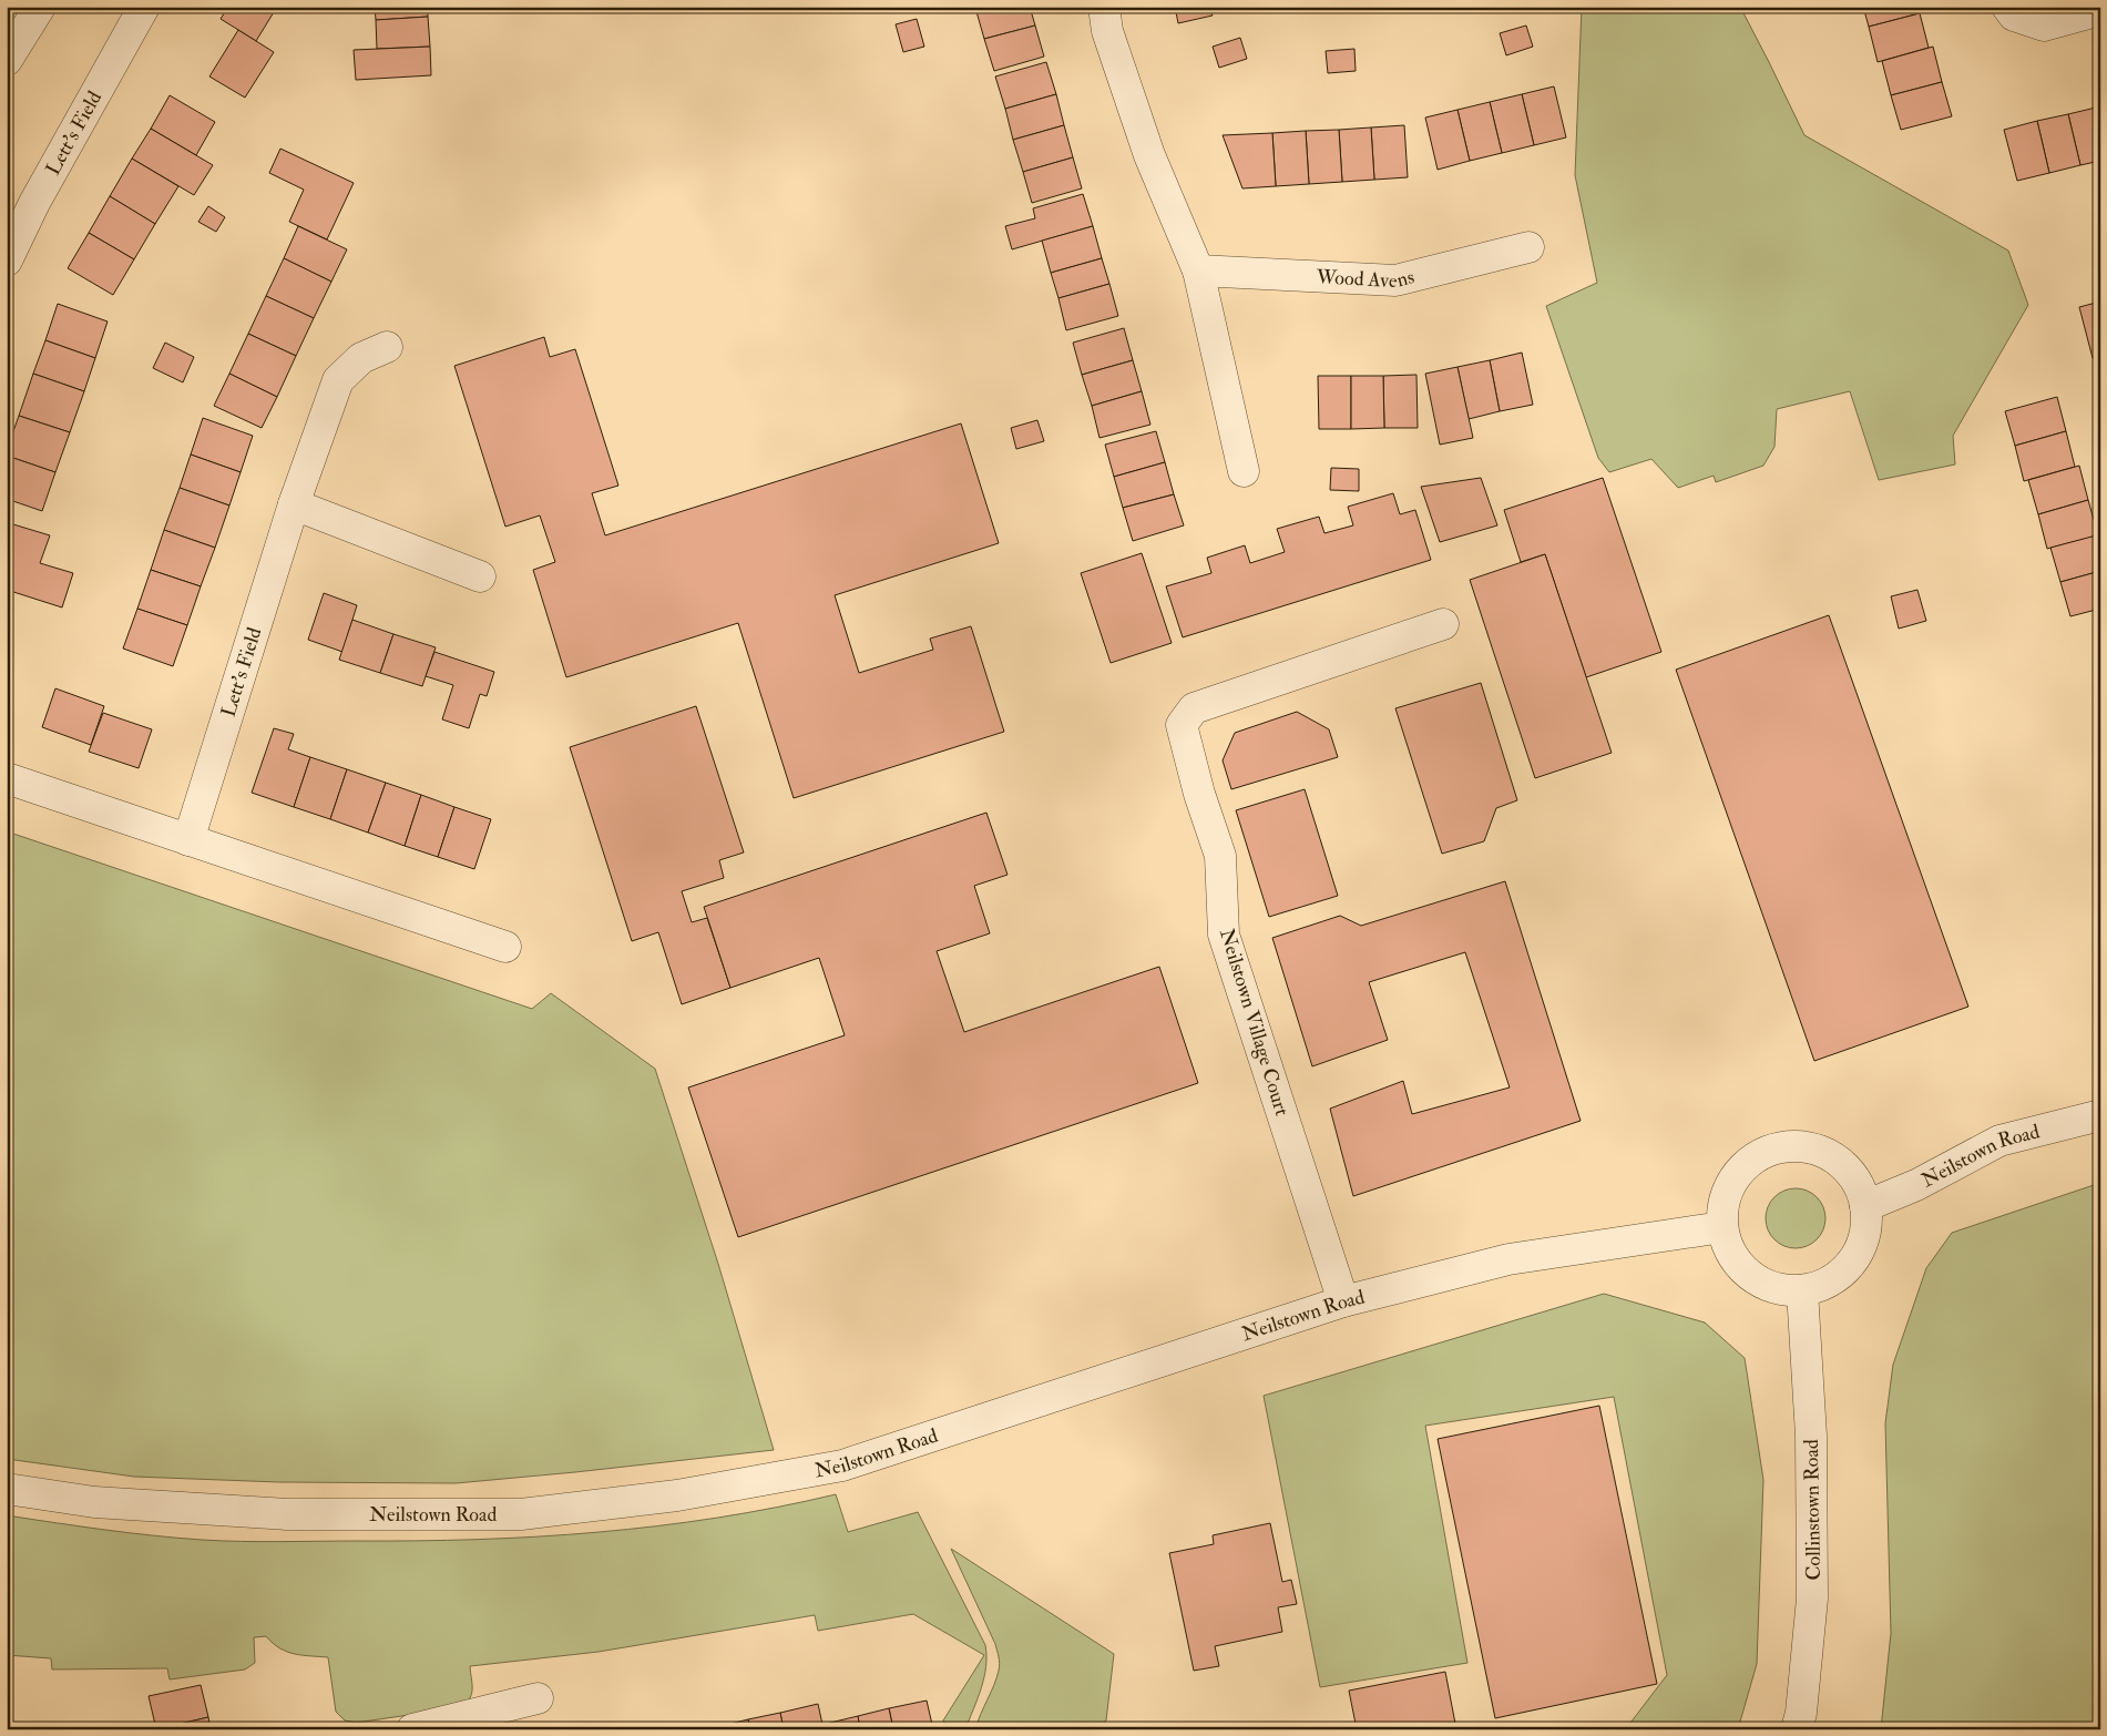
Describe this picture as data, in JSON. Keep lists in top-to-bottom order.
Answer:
{
  "streets": {
    "street": [
      "Lett's Field",
      "Wood Avens",
      "Neilstown Village Court",
      "Neilstown Road",
      "Collinstown Road"
    ]
  },
  "crossings": [
    ["Neilstown Village Court", "Neilstown Road"],
    ["Neilstown Road", "Collinstown Road"]
  ]
}
